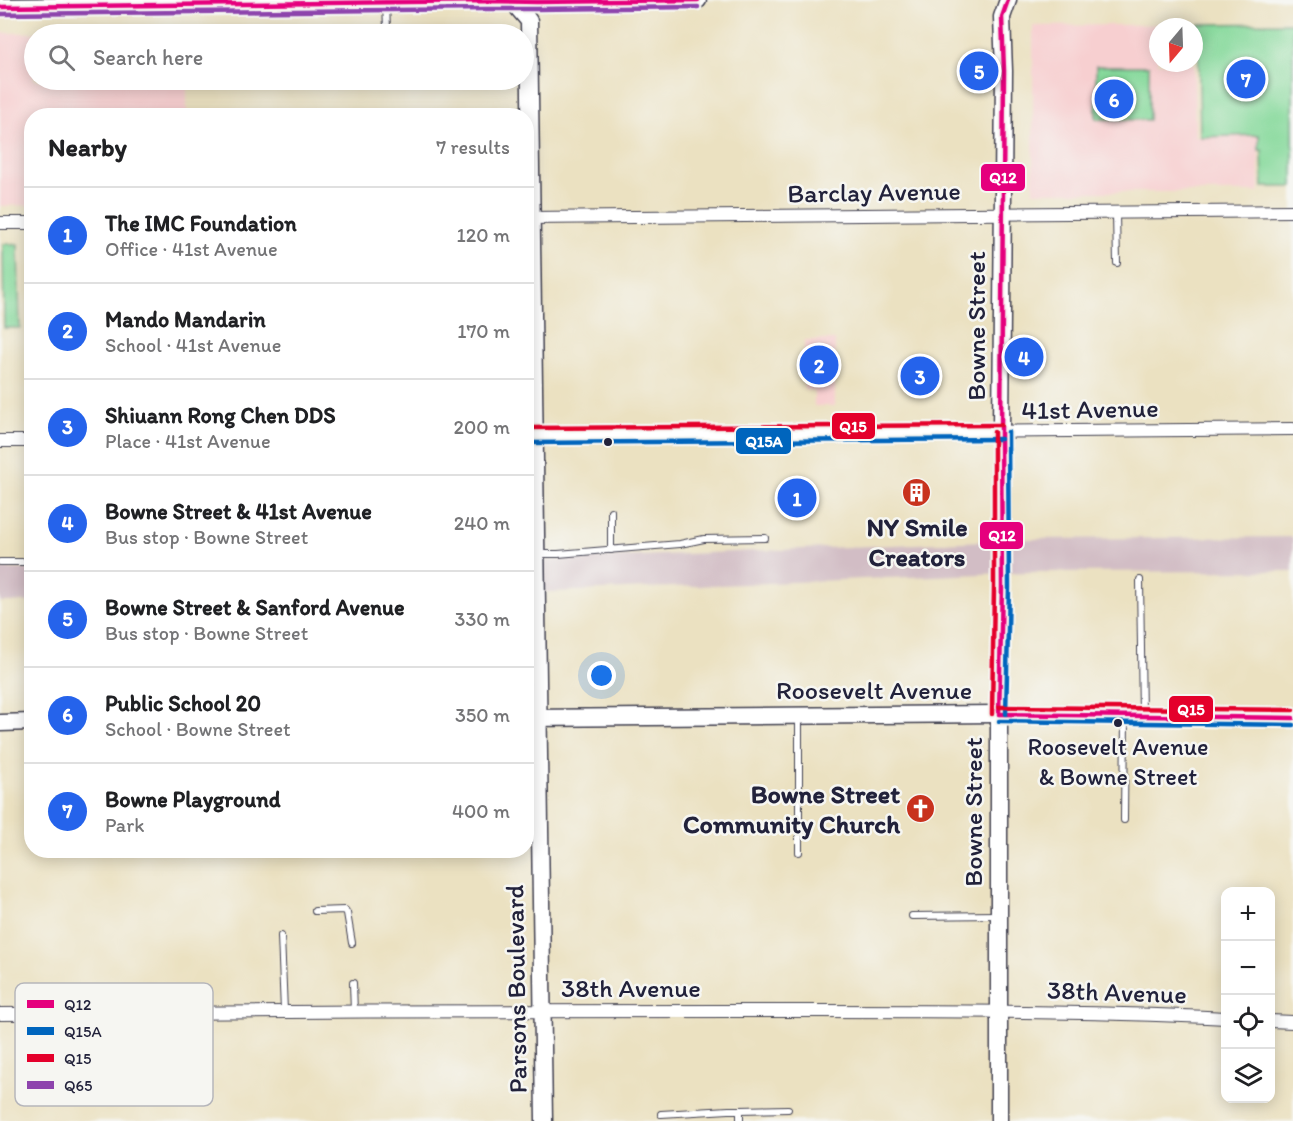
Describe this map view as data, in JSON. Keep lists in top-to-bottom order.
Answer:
{
  "streets": {
    "street": [
      "Barclay Avenue",
      "Bowne Street",
      "41st Avenue",
      "Roosevelt Avenue",
      "38th Avenue",
      "Parsons Boulevard"
    ]
  },
  "crossings": [
    ["Barclay Avenue", "Bowne Street"],
    ["Bowne Street", "41st Avenue"],
    ["Bowne Street", "Roosevelt Avenue"],
    ["Bowne Street", "38th Avenue"],
    ["38th Avenue", "Parsons Boulevard"]
  ],
  "places": {
    "building": ["NY Smile Creators"],
    "other": ["Roosevelt Avenue & Bowne Street"],
    "church": ["Bowne Street Community Church"]
  },
  "lines": [
    "transit line Q12",
    "transit line Q65",
    "transit line Q15",
    "transit line Q15A"
  ],
  "legend": [
    "Q12",
    "Q15A",
    "Q15",
    "Q65"
  ],
  "north": "bottom",
  "page": {
    "search": "Search here",
    "pins": [
      "5",
      "7",
      "6",
      "4",
      "2",
      "3",
      "1"
    ],
    "heading": ["Nearby", "7 results"],
    "list": [
      {
        "mark": "1",
        "name": "The IMC Foundation",
        "note": "Office · 41st Avenue",
        "value": "120 m"
      },
      {
        "mark": "2",
        "name": "Mando Mandarin",
        "note": "School · 41st Avenue",
        "value": "170 m"
      },
      {
        "mark": "3",
        "name": "Shiuann Rong Chen DDS",
        "note": "Place · 41st Avenue",
        "value": "200 m"
      },
      {
        "mark": "4",
        "name": "Bowne Street & 41st Avenue",
        "note": "Bus stop · Bowne Street",
        "value": "240 m"
      },
      {
        "mark": "5",
        "name": "Bowne Street & Sanford Avenue",
        "note": "Bus stop · Bowne Street",
        "value": "330 m"
      },
      {
        "mark": "6",
        "name": "Public School 20",
        "note": "School · Bowne Street",
        "value": "350 m"
      },
      {
        "mark": "7",
        "name": "Bowne Playground",
        "note": "Park",
        "value": "400 m"
      }
    ],
    "map_buttons": ["+", "−"]
  }
}
